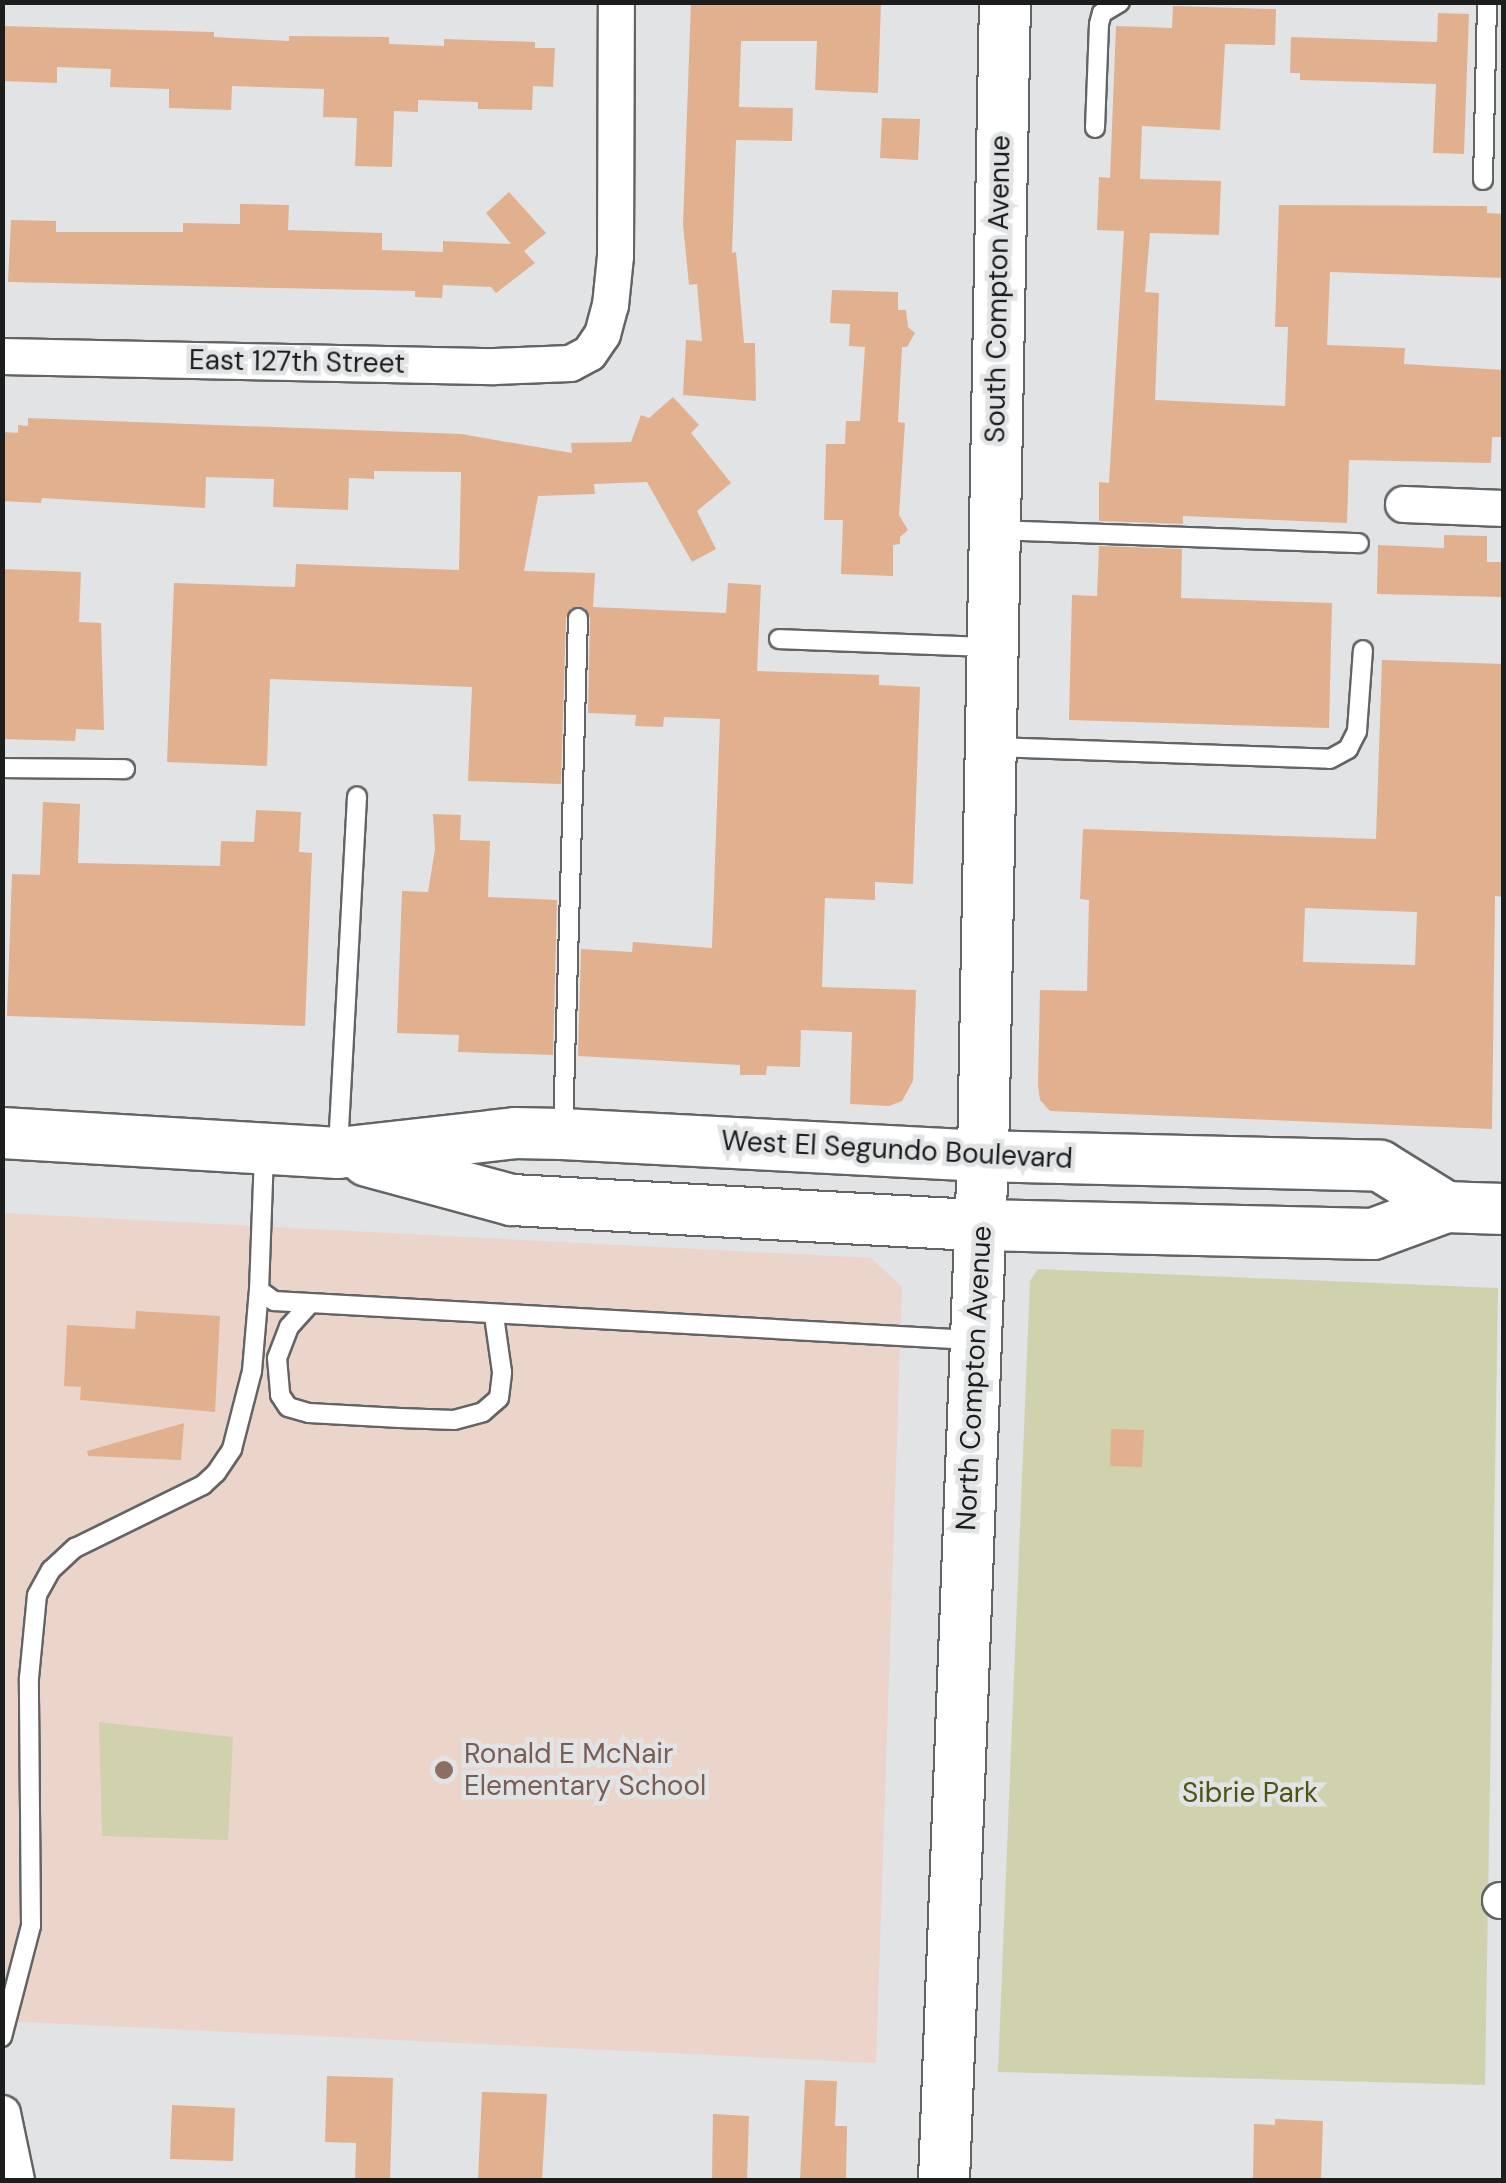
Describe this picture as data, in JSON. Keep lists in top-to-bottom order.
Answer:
{
  "streets": {
    "main road": ["South Compton Avenue", "West El Segundo Boulevard", "North Compton Avenue"],
    "street": ["East 127th Street"]
  },
  "crossings": [
    ["South Compton Avenue", "North Compton Avenue"],
    ["West El Segundo Boulevard", "North Compton Avenue"]
  ],
  "parks": ["Sibrie Park"],
  "places": ["Ronald E McNair Elementary School"]
}
